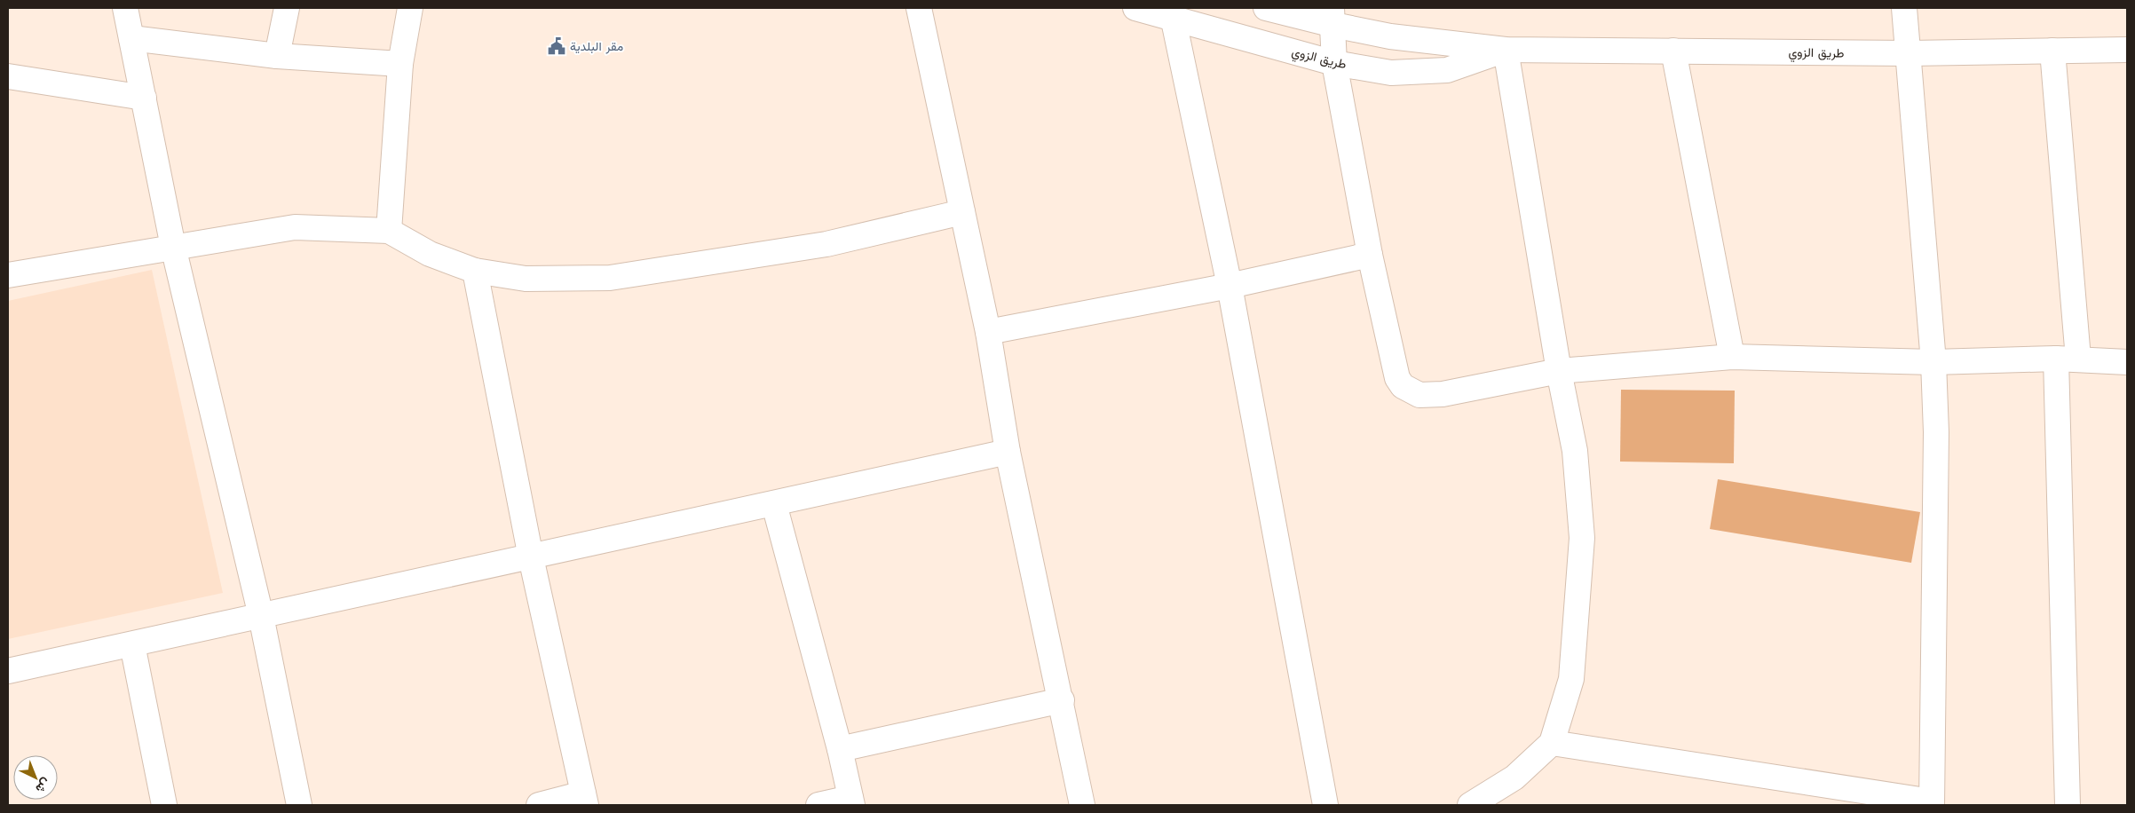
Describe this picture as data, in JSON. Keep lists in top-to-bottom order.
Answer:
{
  "streets": {
    "street": ["طريق الزوي"]
  },
  "places": {
    "public building": ["مقر البلدية"]
  },
  "north": "bottom right"
}
